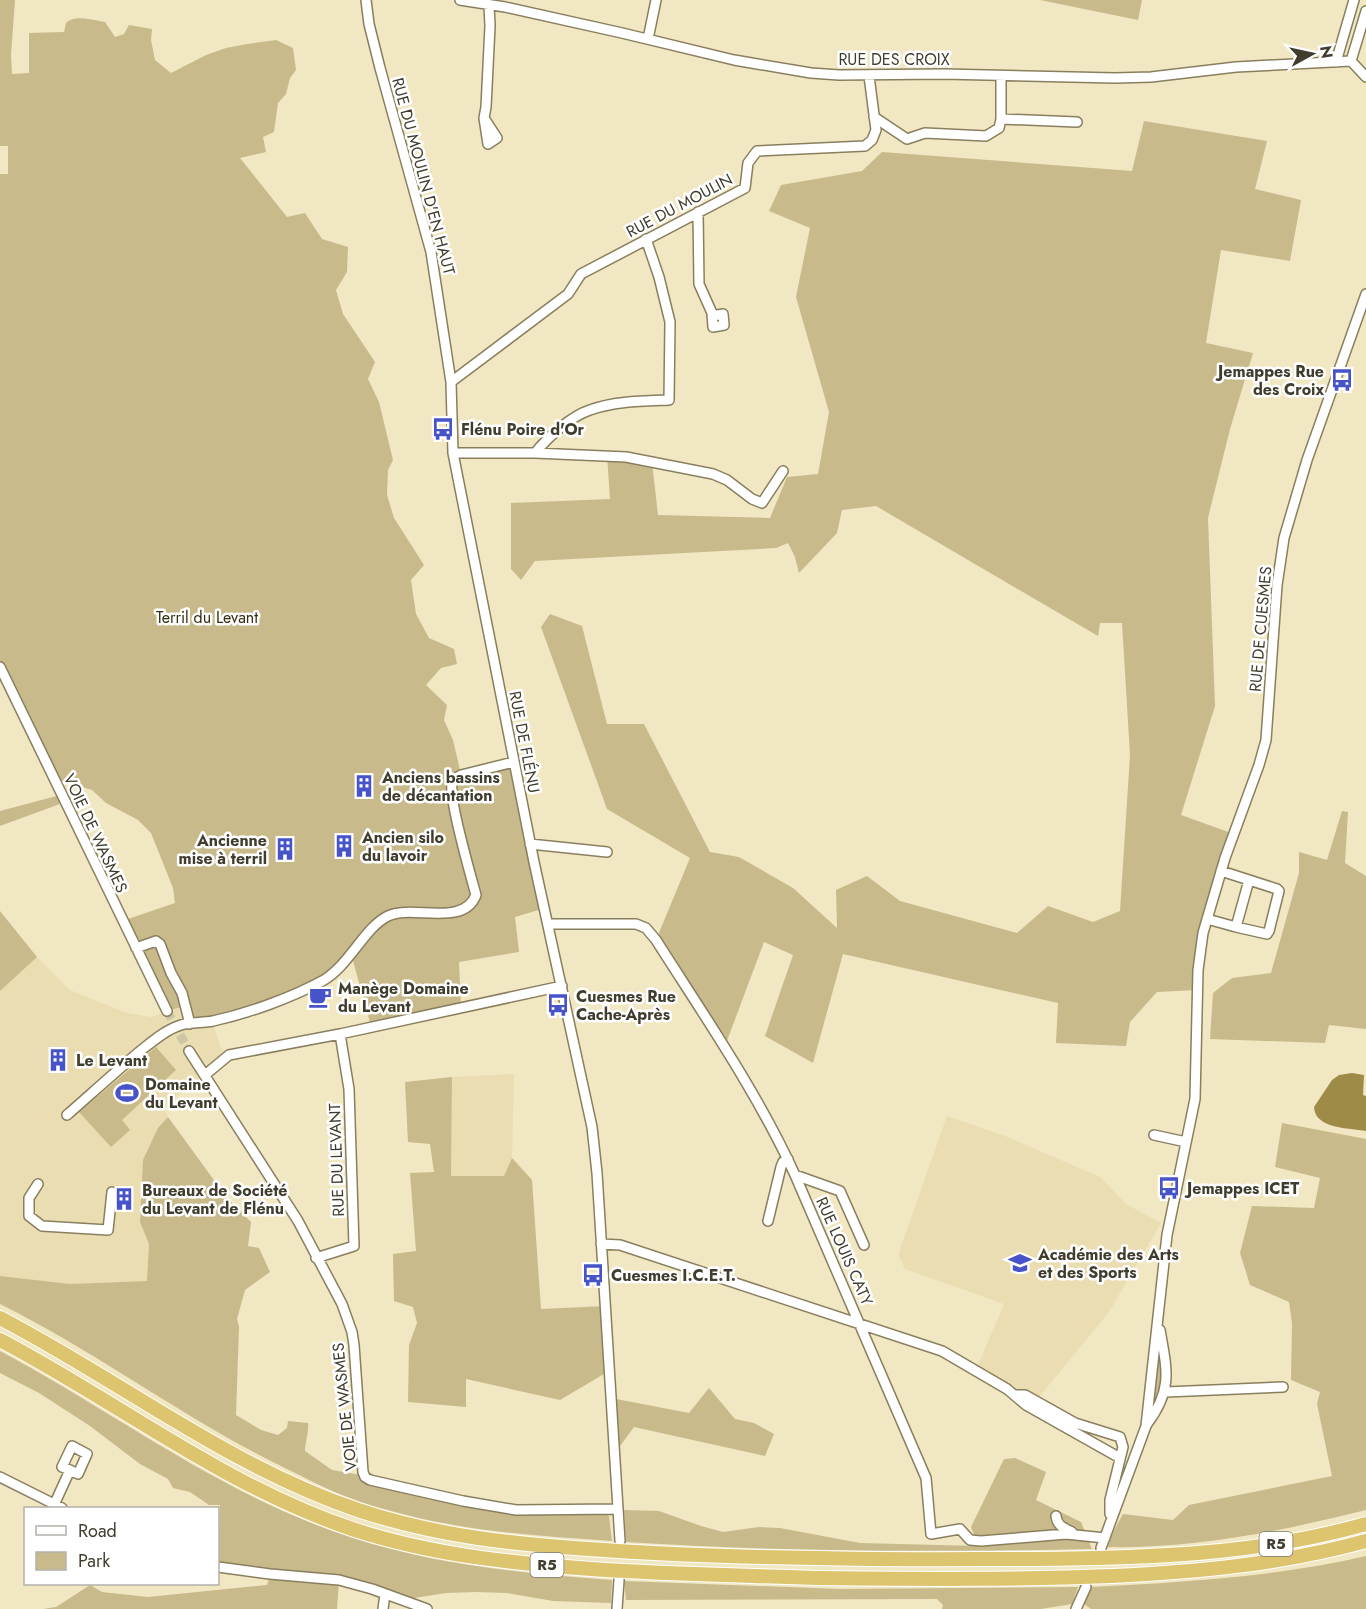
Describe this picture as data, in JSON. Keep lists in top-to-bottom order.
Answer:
{
  "streets": {
    "highway": ["R5"],
    "street": [
      "RUE DES CROIX",
      "RUE DU MOULIN D'EN HAUT",
      "RUE DU MOULIN",
      "RUE DE CUESMES",
      "RUE DE FLÉNU",
      "VOIE DE WASMES",
      "RUE DU LEVANT",
      "RUE LOUIS CATY"
    ]
  },
  "crossings": [
    ["RUE DES CROIX", "RUE DU MOULIN"],
    ["RUE DU MOULIN D'EN HAUT", "RUE DU MOULIN"],
    ["RUE DU MOULIN D'EN HAUT", "RUE DE FLÉNU"],
    ["RUE DE FLÉNU", "VOIE DE WASMES"],
    ["RUE DE FLÉNU", "RUE LOUIS CATY"],
    ["VOIE DE WASMES", "RUE DU LEVANT"]
  ],
  "parks": ["Terril du Levant"],
  "places": {
    "bus stop": [
      "Jemappes Rue des Croix",
      "Flénu Poire d'Or",
      "Cuesmes Rue Cache-Après",
      "Jemappes ICET",
      "Cuesmes I.C.E.T."
    ],
    "building": [
      "Anciens bassins de décantation",
      "Ancien silo du lavoir",
      "Ancienne mise à terril",
      "Le Levant",
      "Bureaux de Société du Levant de Flénu"
    ],
    "cafe": ["Manège Domaine du Levant"],
    "sports": ["Domaine du Levant"],
    "school or university": ["Académie des Arts et des Sports"]
  },
  "legend": ["Road", "Park"],
  "north": "right"
}
